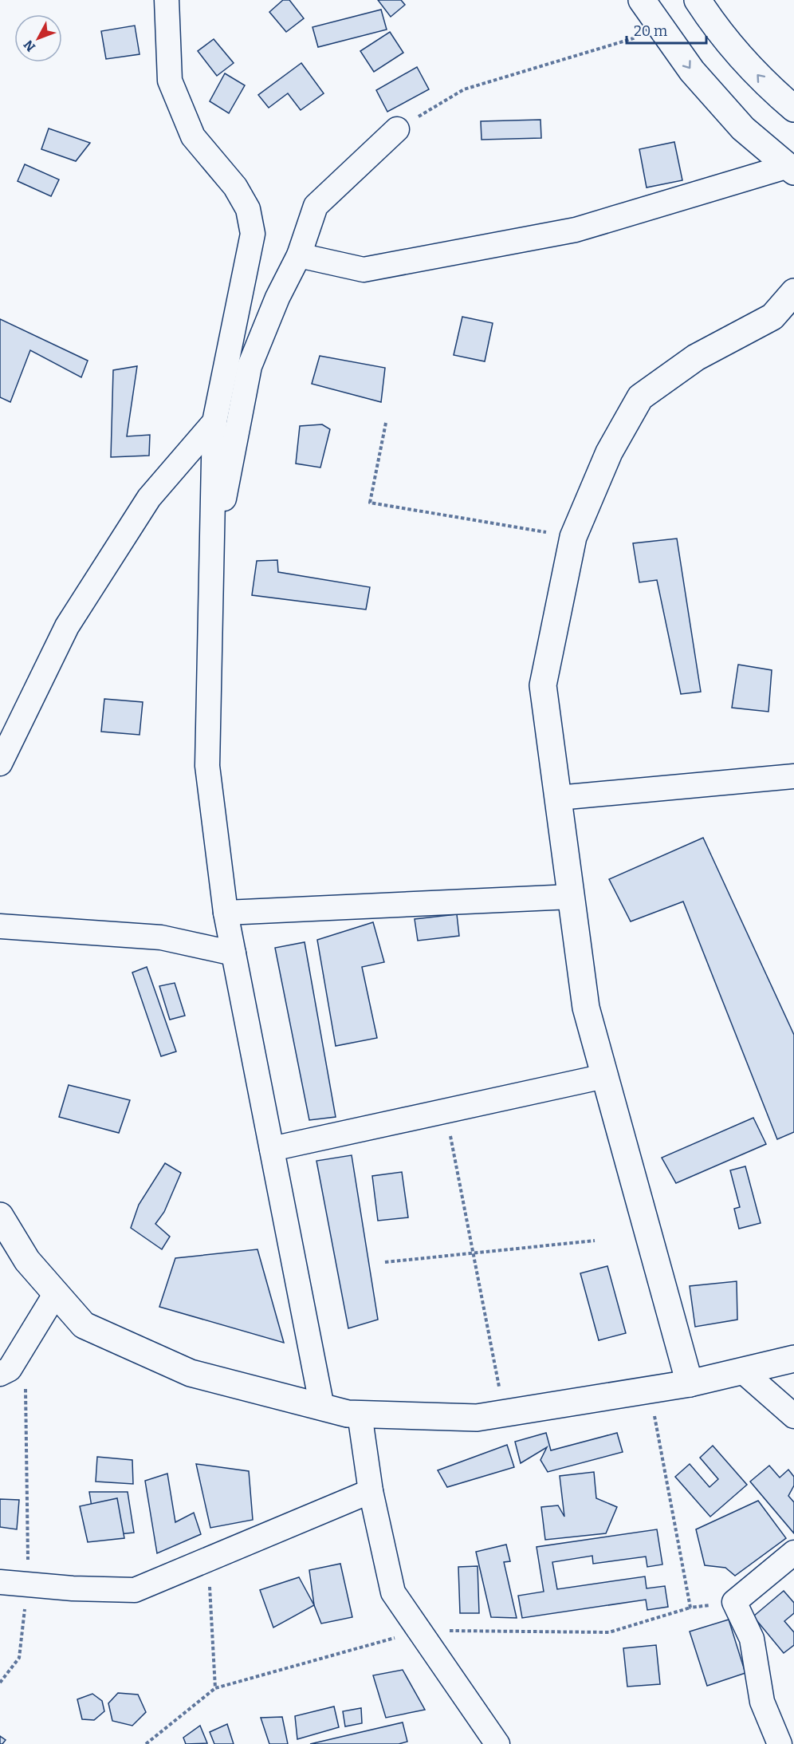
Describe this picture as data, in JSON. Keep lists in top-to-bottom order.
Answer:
{
  "scale_bar": "20 m",
  "north": "bottom left"
}
